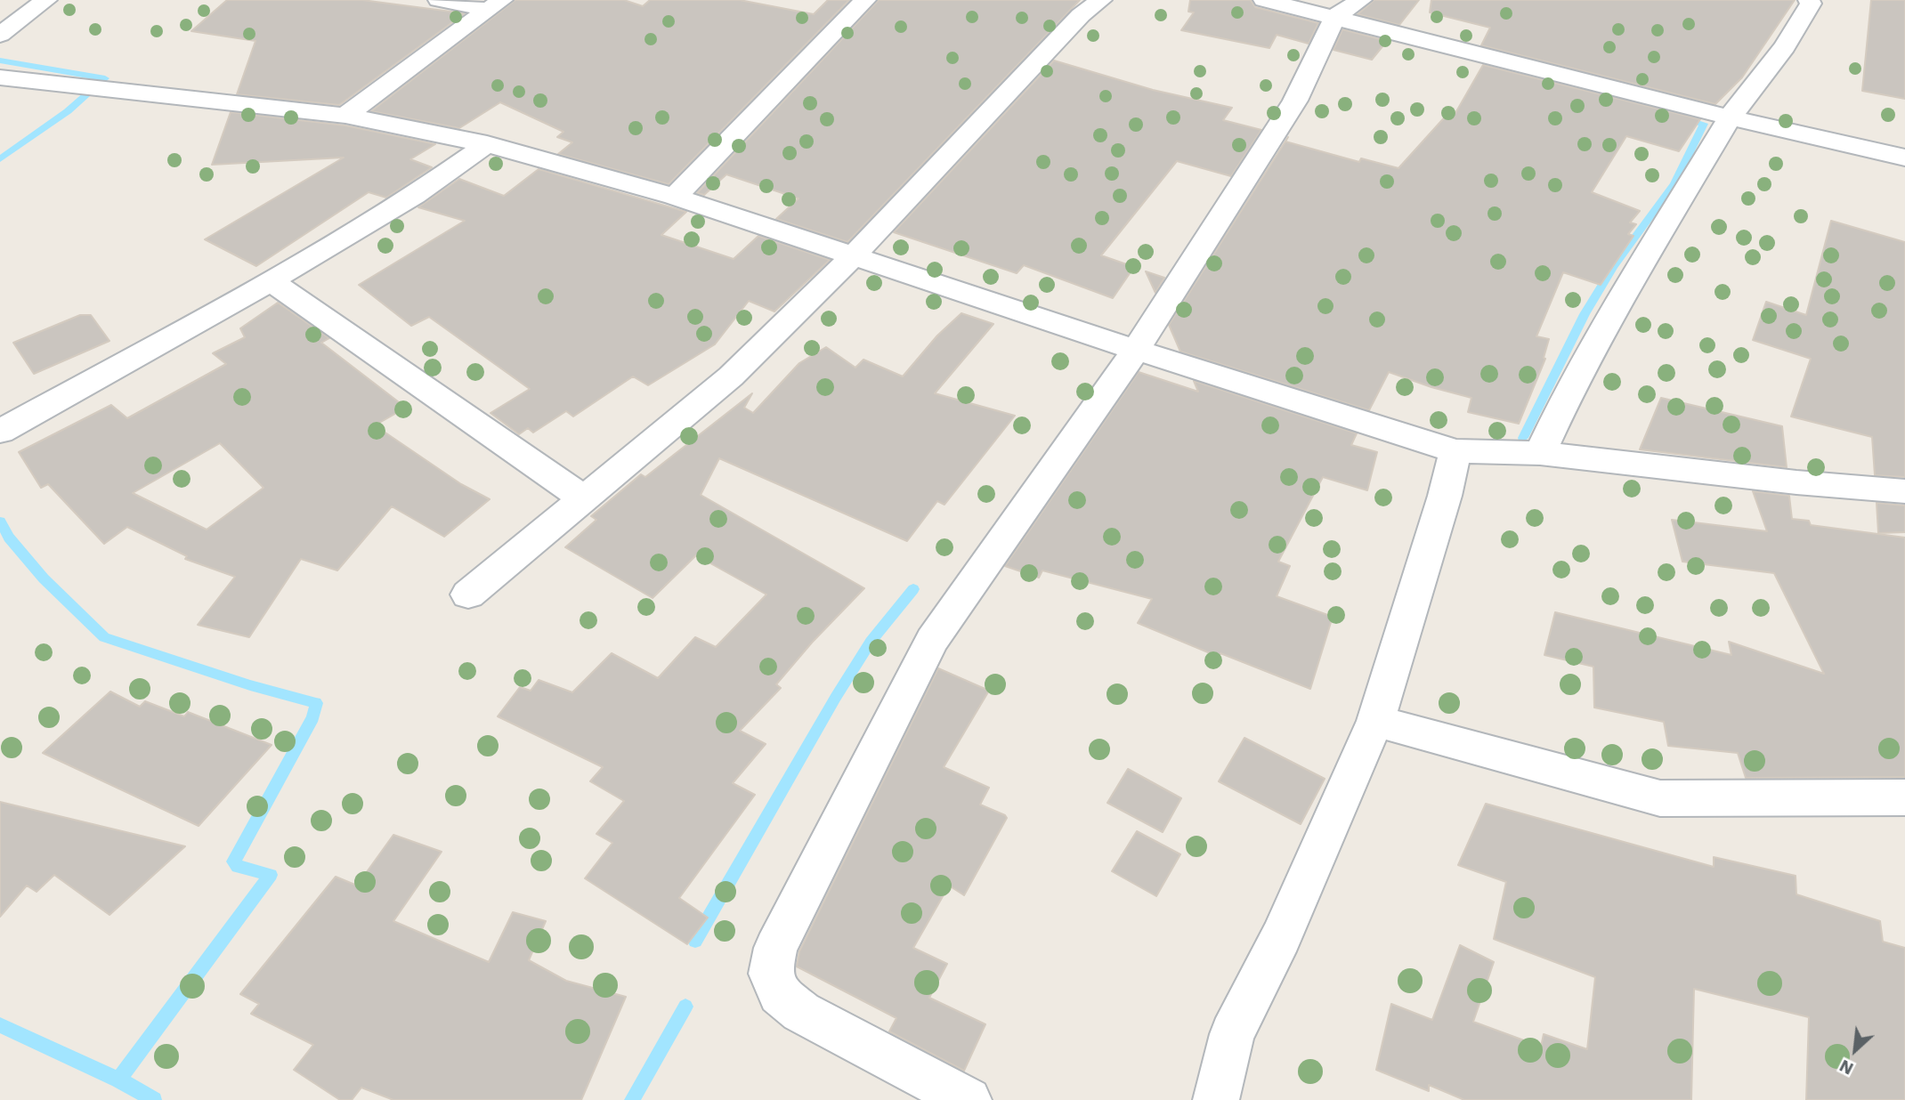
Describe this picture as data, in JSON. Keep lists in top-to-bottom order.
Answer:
{
  "north": "bottom left"
}
